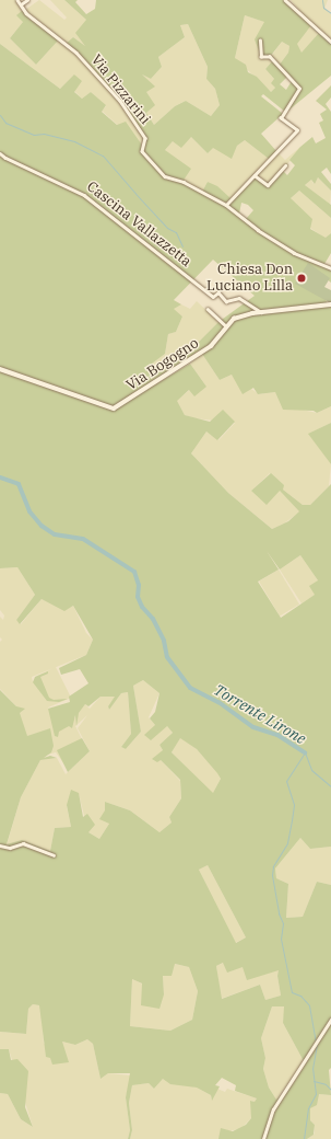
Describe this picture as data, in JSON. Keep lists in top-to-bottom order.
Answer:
{
  "streets": {
    "main road": ["Via Bogogno"],
    "street": ["Via Pizzarini", "Cascina Vallazzetta"]
  },
  "crossings": [
    ["Cascina Vallazzetta", "Via Bogogno"]
  ],
  "water": ["Torrente Lirone"],
  "places": ["Chiesa Don Luciano Lilla"]
}
